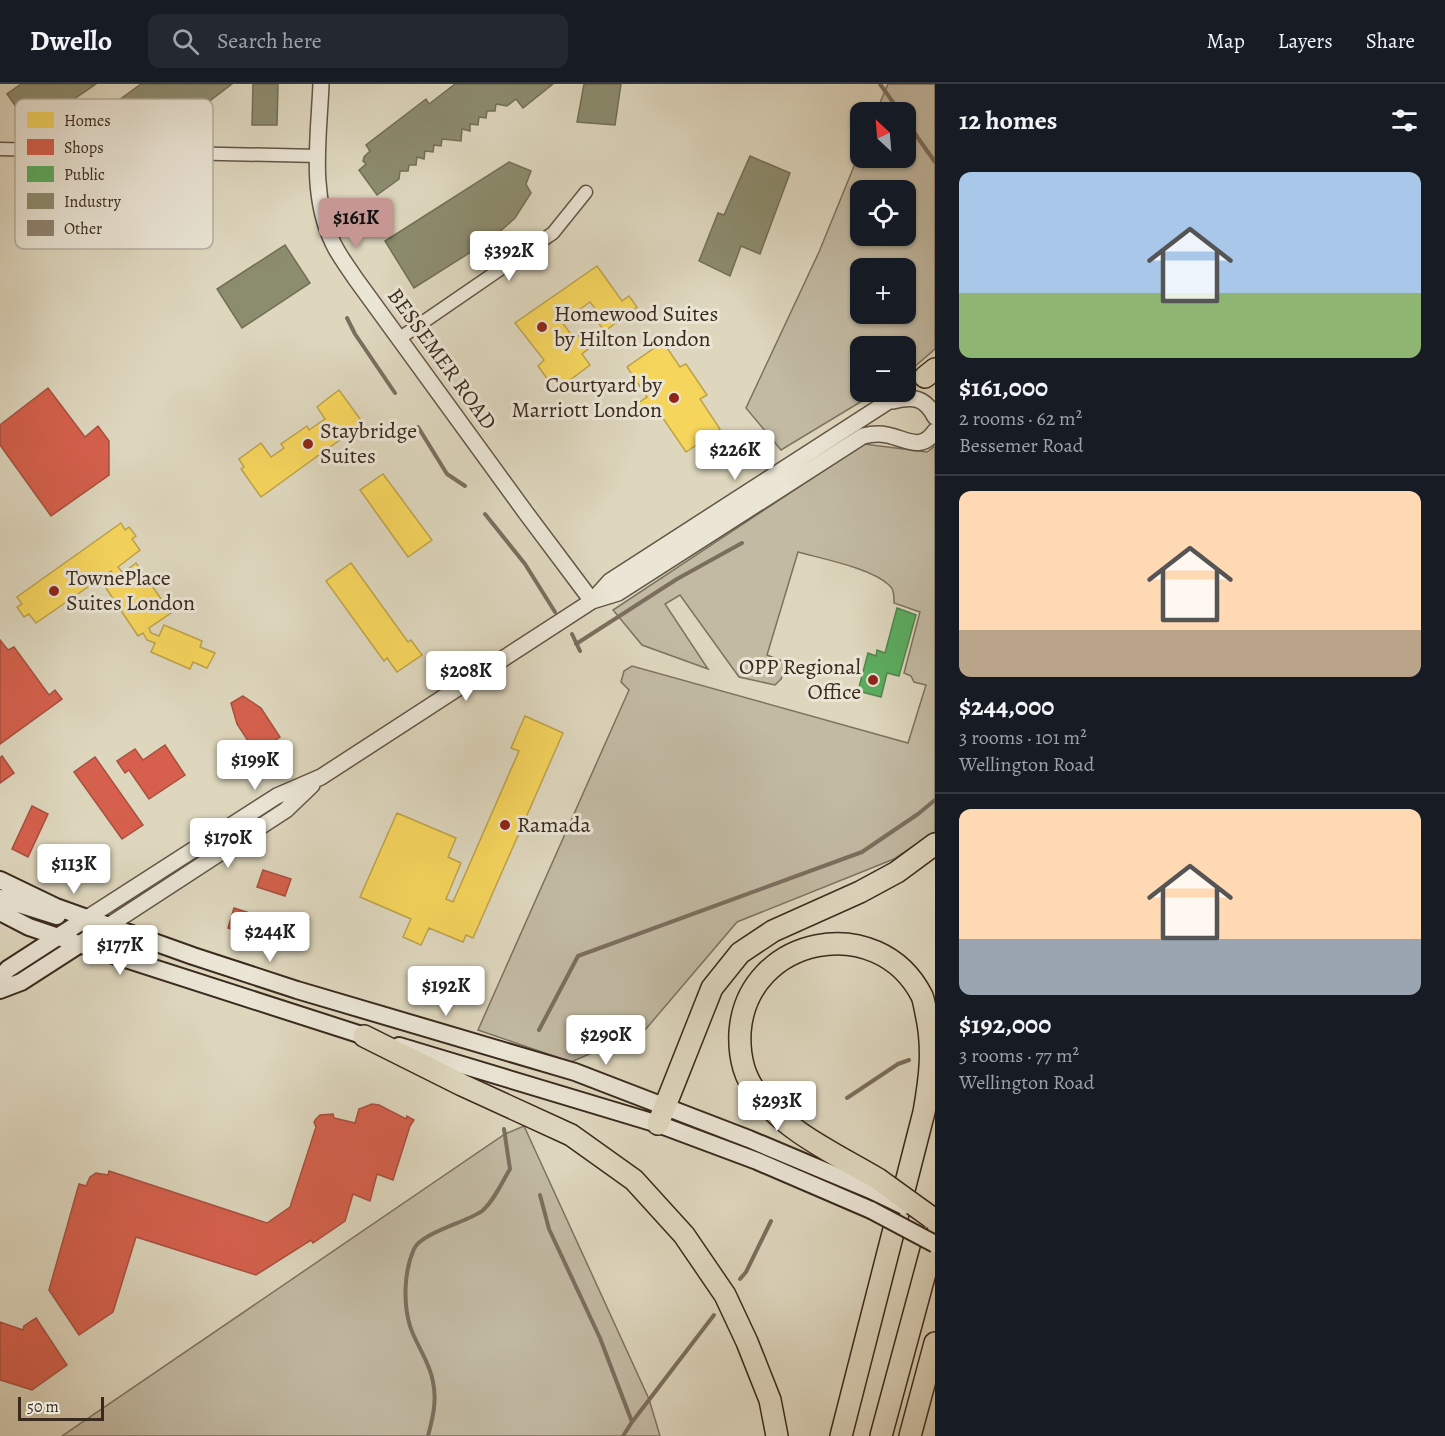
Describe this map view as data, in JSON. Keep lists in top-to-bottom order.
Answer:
{
  "streets": {
    "street": ["BESSEMER ROAD"]
  },
  "places": [
    "Homewood Suites by Hilton London",
    "Courtyard by Marriott London",
    "Staybridge Suites",
    "TownePlace Suites London",
    "OPP Regional Office",
    "Ramada"
  ],
  "legend": [
    "Homes",
    "Shops",
    "Public",
    "Industry",
    "Other"
  ],
  "scale_bar": "50 m",
  "north": "top left",
  "page": {
    "header": "Dwello",
    "search": "Search here",
    "nav": ["Map", "Layers", "Share"],
    "heading": "12 homes",
    "map_buttons": ["+", "−"],
    "list": [
      {
        "name": "$161,000",
        "note": "2 rooms · 62 m² · Bessemer Road"
      },
      {
        "name": "$244,000",
        "note": "3 rooms · 101 m² · Wellington Road"
      },
      {
        "name": "$192,000",
        "note": "3 rooms · 77 m² · Wellington Road"
      }
    ],
    "price": [
      "$161K",
      "$392K",
      "$226K",
      "$208K",
      "$199K",
      "$170K",
      "$113K",
      "$244K",
      "$177K",
      "$192K",
      "$290K",
      "$293K"
    ],
    "scale": "50 m"
  }
}
